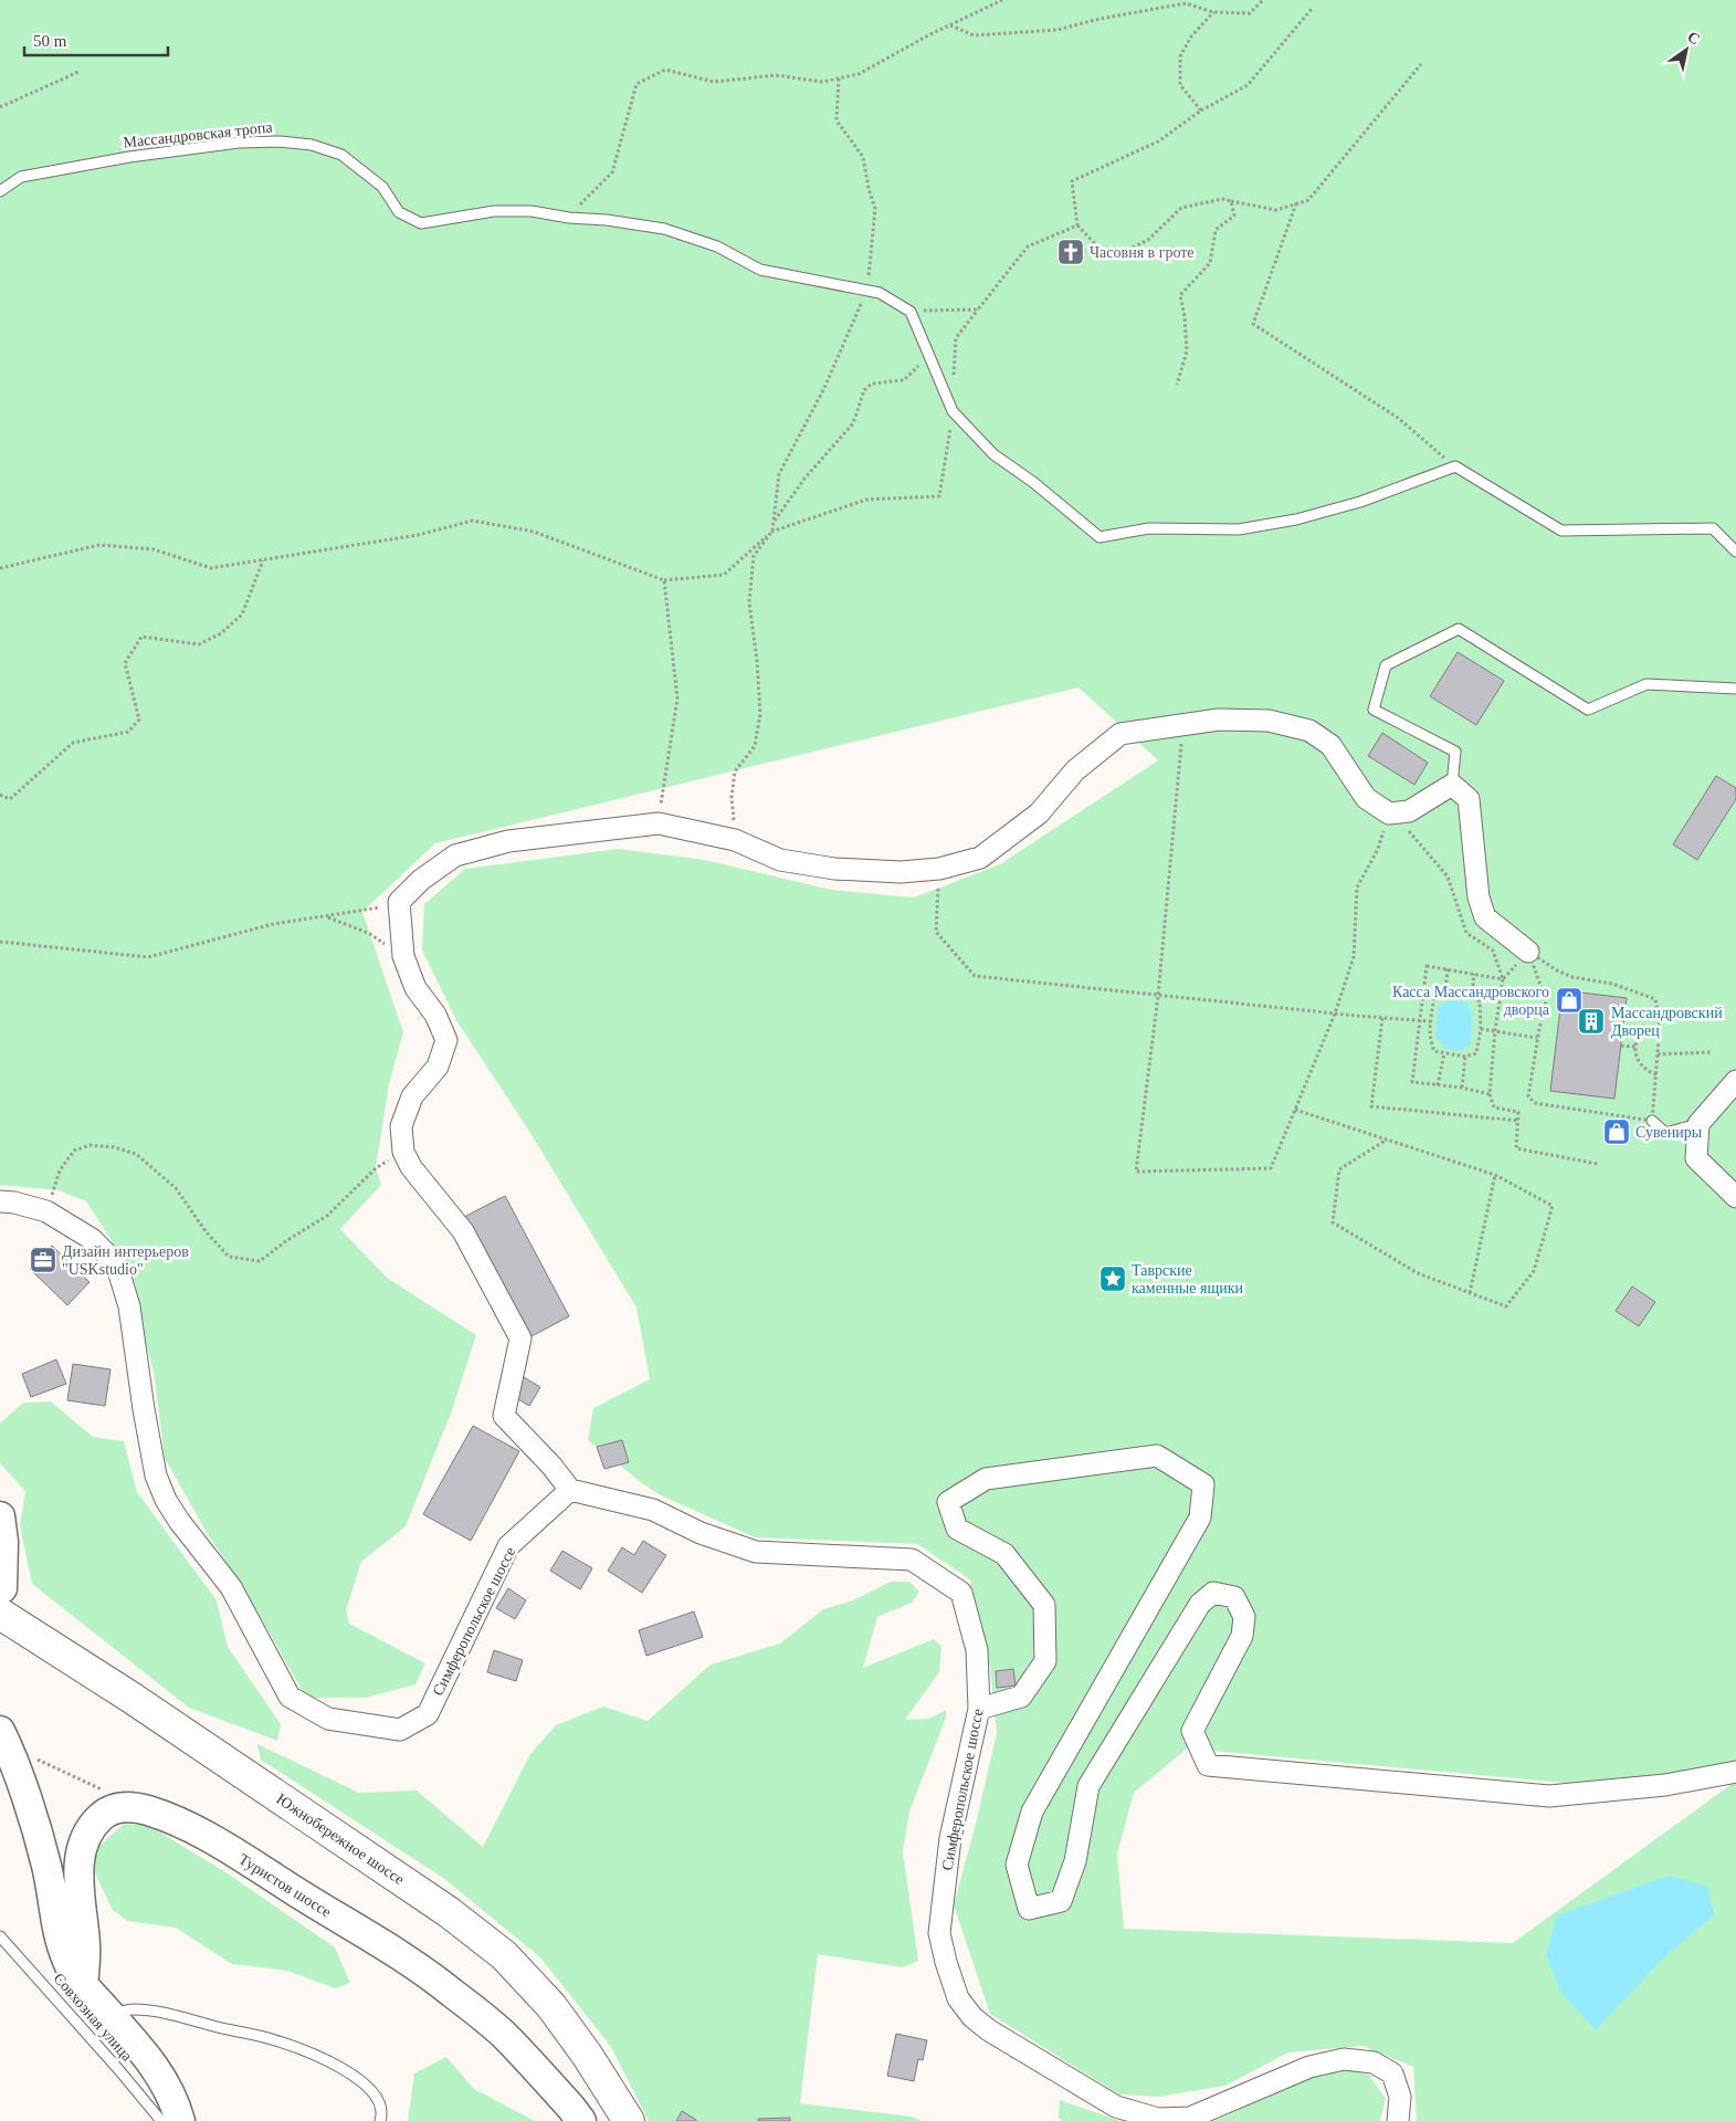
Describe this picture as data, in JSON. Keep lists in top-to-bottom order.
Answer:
{
  "streets": {
    "highway": ["Южнобережное шоссе"],
    "main road": ["Туристов шоссе"],
    "street": ["Симферопольское шоссе"],
    "lane": ["Массандровская тропа", "Совхозная улица"]
  },
  "places": {
    "church": ["Часовня в гроте"],
    "shop": ["Касса Массандровского дворца", "Сувениры"],
    "building": ["Массандровский Дворец"],
    "office": ["Дизайн интерьеров \"USKstudio\""],
    "place": ["Таврские каменные ящики"]
  },
  "scale_bar": "50 m",
  "north": "top right"
}
